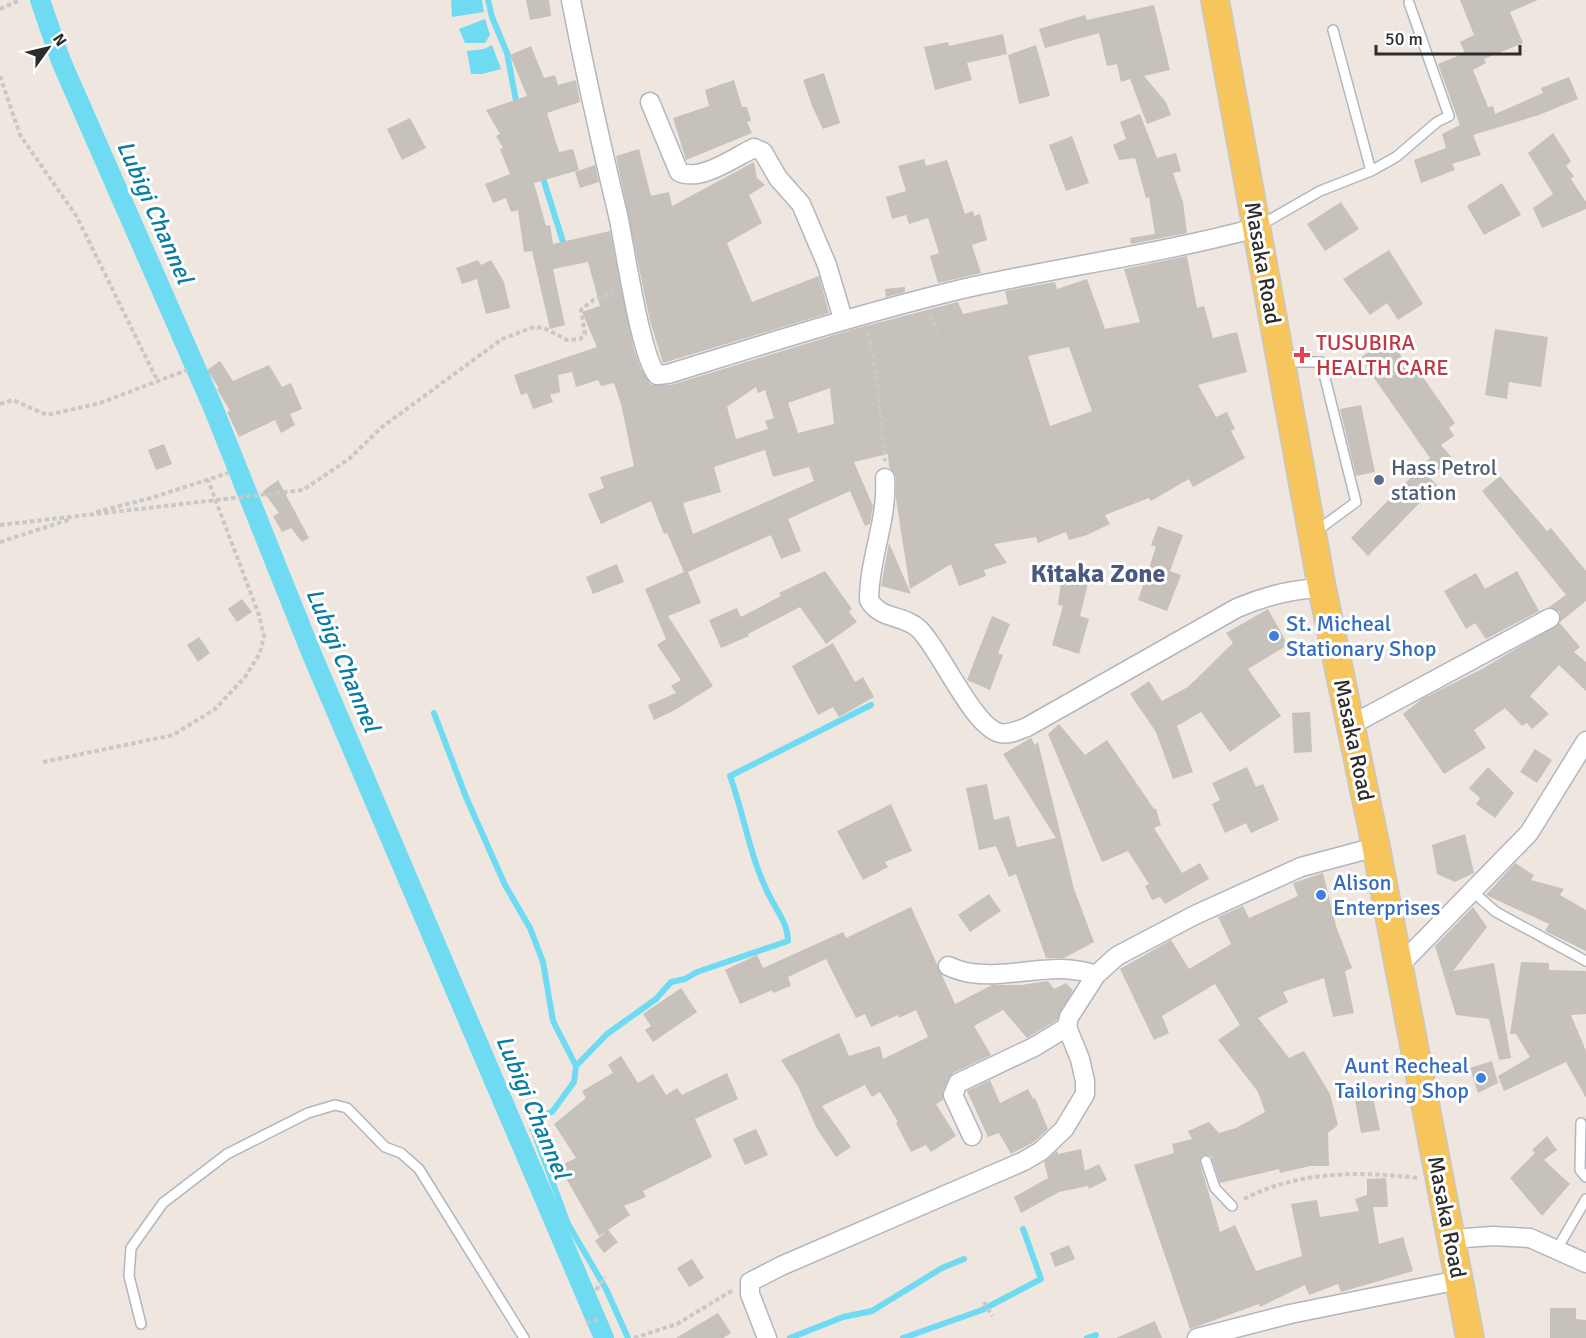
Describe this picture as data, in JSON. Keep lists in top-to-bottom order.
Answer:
{
  "streets": {
    "main road": ["Masaka Road"]
  },
  "districts": ["Kitaka Zone"],
  "water": ["Lubigi Channel"],
  "places": {
    "health": ["TUSUBIRA HEALTH CARE"],
    "other": [
      "Hass Petrol station",
      "St. Micheal Stationary Shop",
      "Alison Enterprises",
      "Aunt Recheal Tailoring Shop"
    ]
  },
  "scale_bar": "50 m",
  "north": "top right"
}
